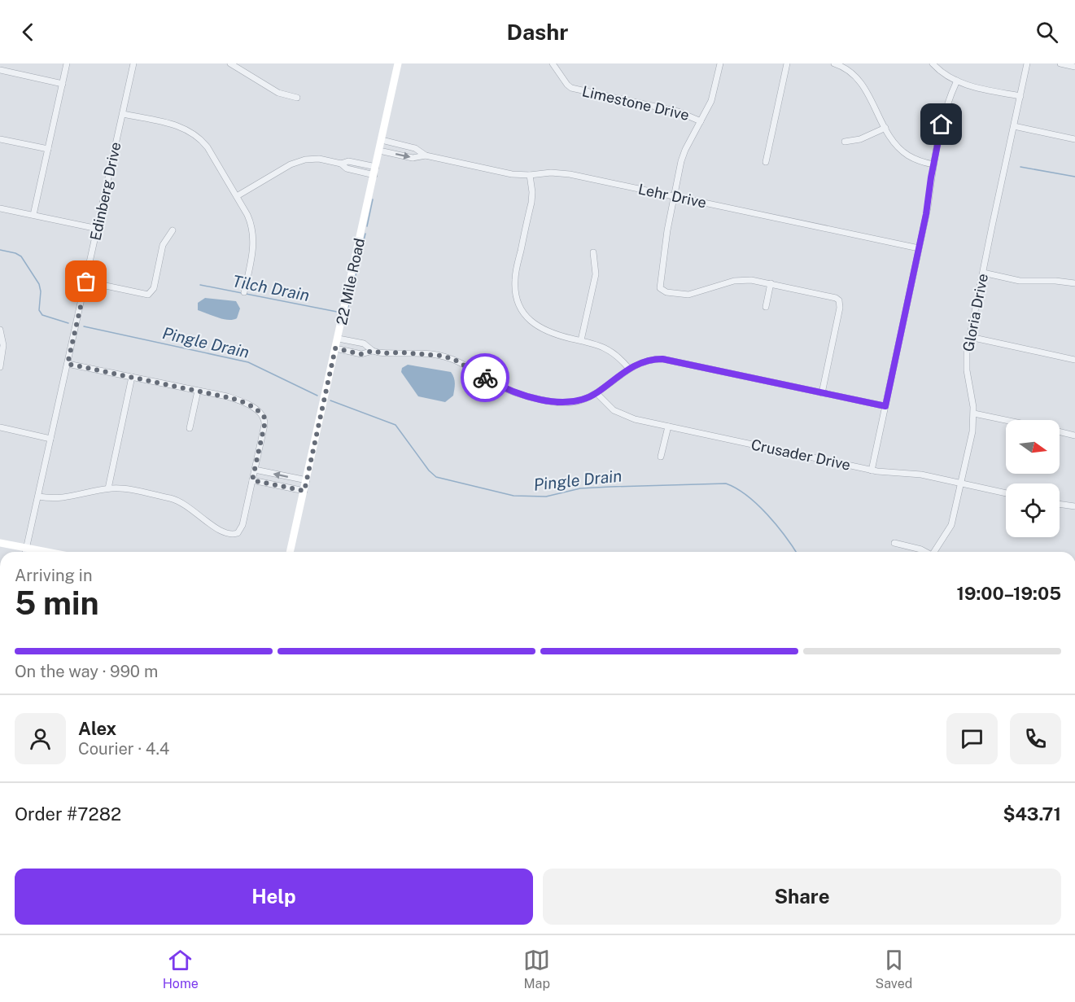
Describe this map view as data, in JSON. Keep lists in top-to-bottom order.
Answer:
{
  "streets": {
    "street": [
      "Limestone Drive",
      "Edinberg Drive",
      "Lehr Drive",
      "22 Mile Road",
      "Gloria Drive",
      "Crusader Drive"
    ]
  },
  "crossings": [
    ["Lehr Drive", "22 Mile Road"],
    ["Gloria Drive", "Crusader Drive"]
  ],
  "water": ["Tilch Drain", "Pingle Drain"],
  "north": "right",
  "page": {
    "header": "Dashr",
    "heading": ["5 min", "Arriving in", "19:00–19:05"],
    "panel": [
      "Alex",
      "Courier · 4.4",
      "Order #7282",
      "$43.71"
    ],
    "bar": "On the way · 990 m",
    "buttons": ["Help", "Share"],
    "tabs": ["Home", "Map", "Saved"]
  }
}
